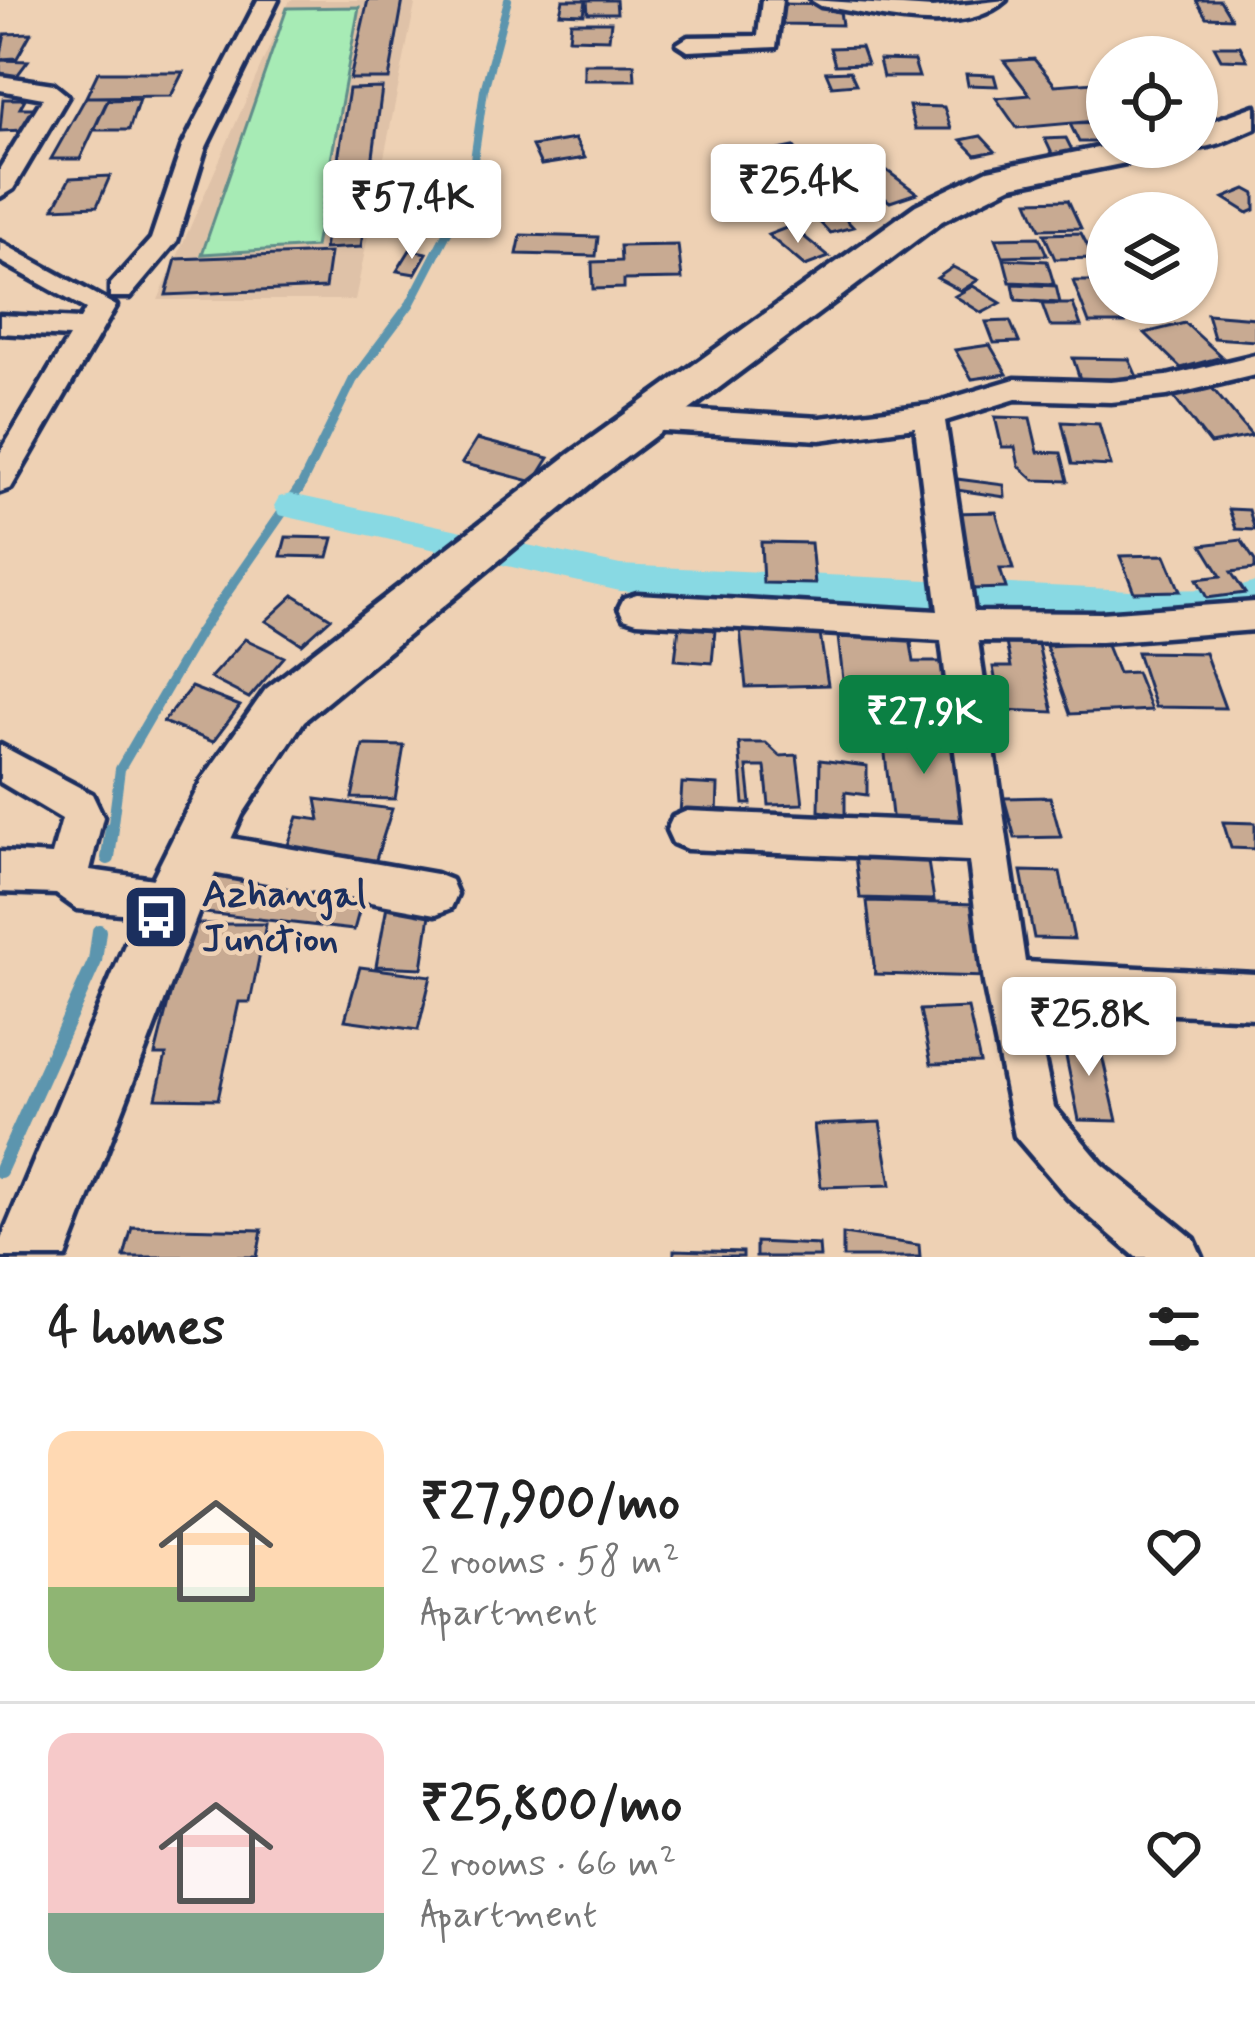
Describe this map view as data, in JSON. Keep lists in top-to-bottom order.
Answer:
{
  "places": {
    "bus stop": ["Azhangal Junction"]
  },
  "page": {
    "price": [
      "₹25.4K",
      "₹57.4K",
      "₹27.9K",
      "₹25.8K"
    ],
    "heading": "4 homes",
    "list": [
      {
        "name": "₹27,900/mo",
        "note": "2 rooms · 58 m² · Apartment"
      },
      {
        "name": "₹25,800/mo",
        "note": "2 rooms · 66 m² · Apartment"
      }
    ]
  }
}
